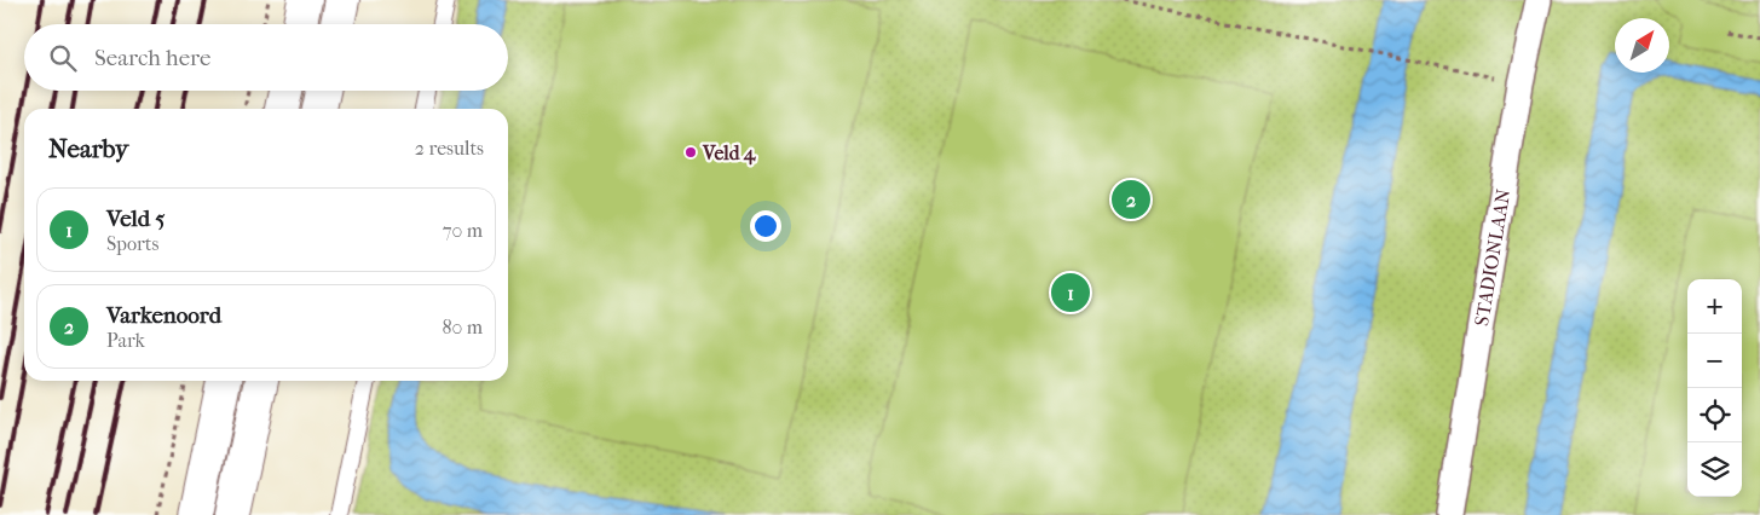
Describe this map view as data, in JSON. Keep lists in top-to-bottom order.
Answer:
{
  "streets": {
    "street": ["STADIONLAAN"]
  },
  "places": ["Veld 4"],
  "north": "top right",
  "page": {
    "search": "Search here",
    "heading": ["Nearby", "2 results"],
    "pins": ["2", "1"],
    "list": [
      {
        "mark": "1",
        "name": "Veld 5",
        "note": "Sports",
        "value": "70 m"
      },
      {
        "mark": "2",
        "name": "Varkenoord",
        "note": "Park",
        "value": "80 m"
      }
    ],
    "map_buttons": ["+", "−"]
  }
}
